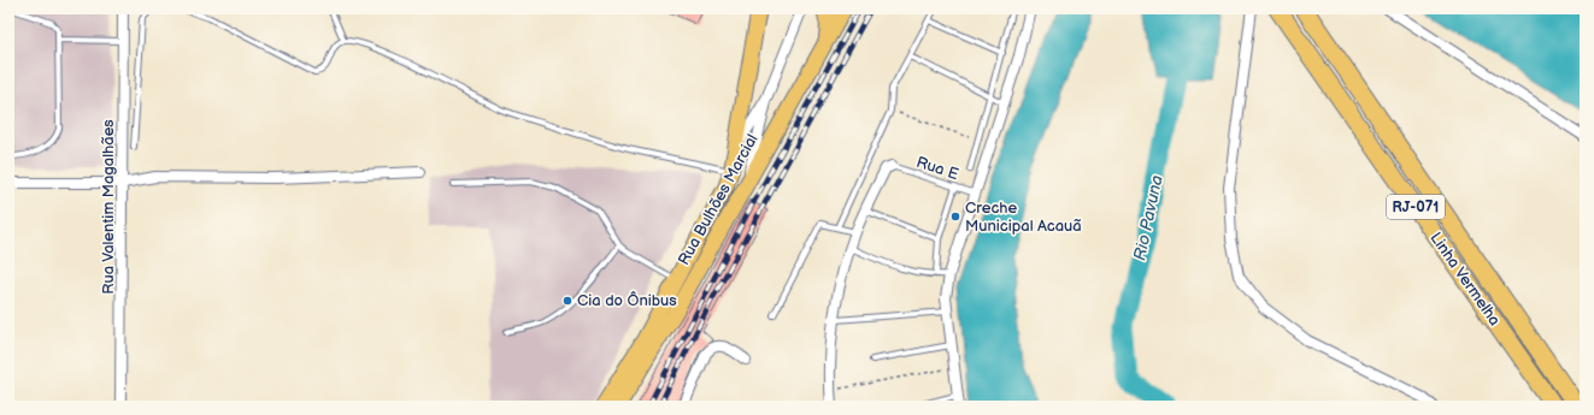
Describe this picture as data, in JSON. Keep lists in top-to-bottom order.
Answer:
{
  "streets": {
    "highway": ["RJ-071", "Linha Vermelha"],
    "main road": ["Rua Bulhões Marcial"],
    "street": ["Rua Valentim Magalhães"],
    "lane": ["Rua E"]
  },
  "water": ["Rio Pavuna"],
  "places": ["Creche Municipal Acauã", "Cia do Ônibus"]
}
